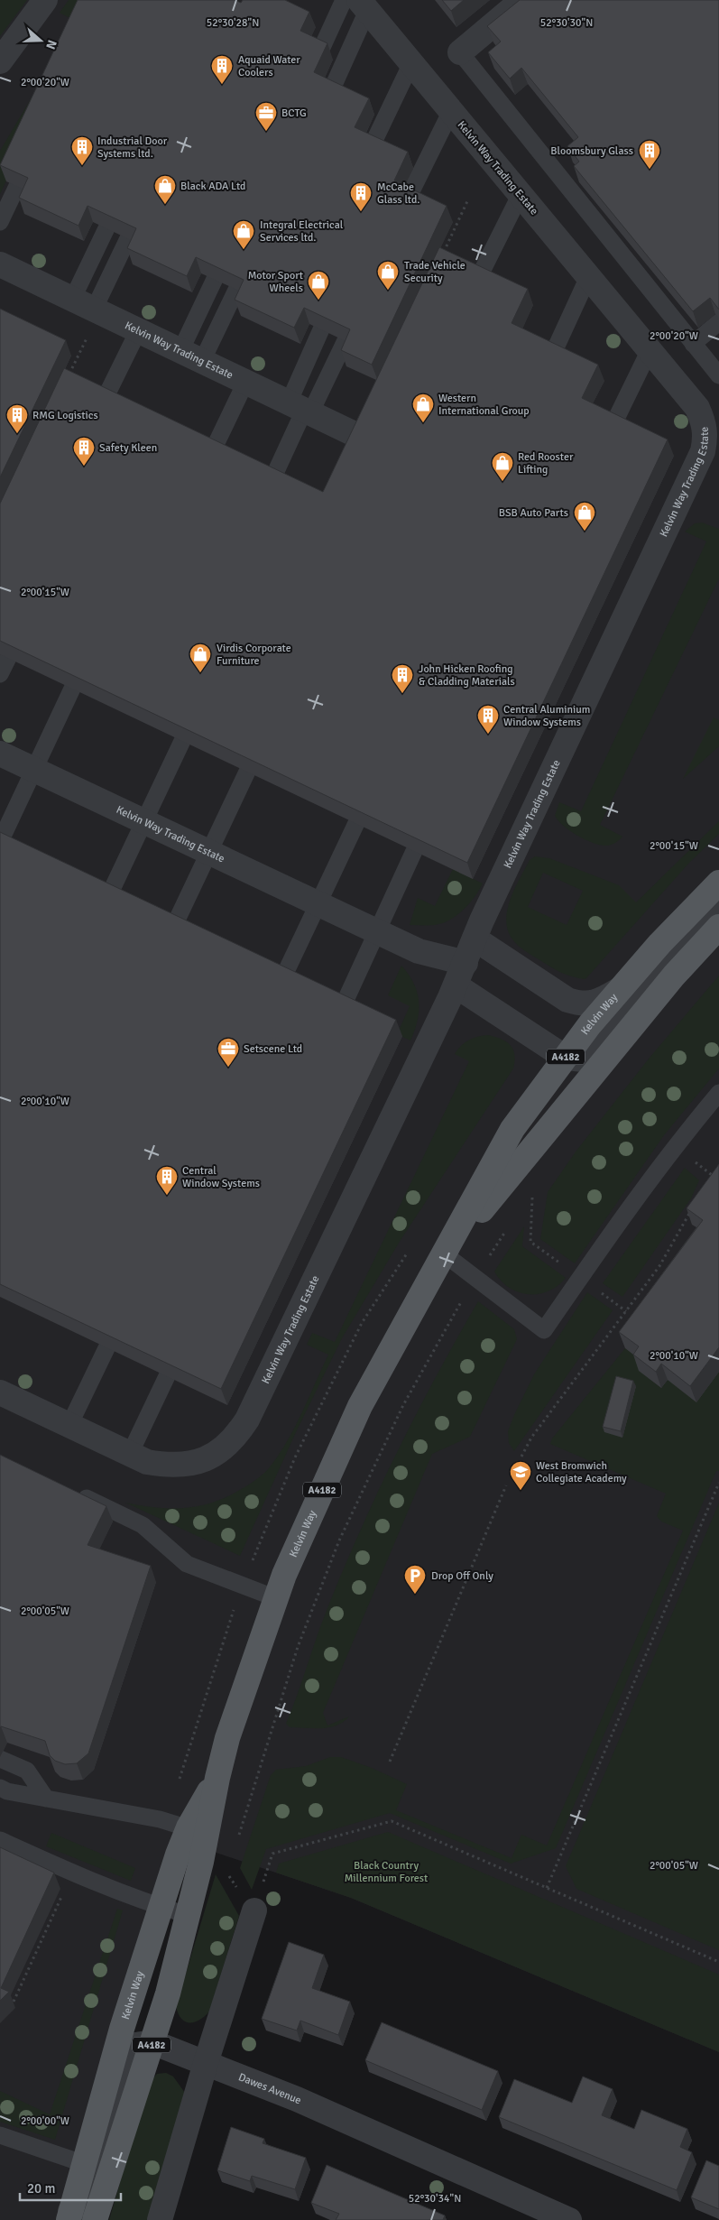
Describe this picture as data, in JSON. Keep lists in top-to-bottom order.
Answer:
{
  "streets": {
    "main road": ["Kelvin Way", "A4182"],
    "street": ["Kelvin Way Trading Estate", "Dawes Avenue"]
  },
  "crossings": [
    ["Kelvin Way", "Dawes Avenue"]
  ],
  "parks": ["Black Country Millennium Forest"],
  "places": {
    "building": [
      "Aquaid Water Coolers",
      "Industrial Door Systems ltd.",
      "Bloomsbury Glass",
      "McCabe Glass ltd.",
      "RMG Logistics",
      "Safety Kleen",
      "John Hicken Roofing & Cladding Materials",
      "Central Aluminium Window Systems",
      "Central Window Systems"
    ],
    "office": ["BCTG", "Setscene Ltd"],
    "shop": [
      "Black ADA Ltd",
      "Integral Electrical Services ltd.",
      "Trade Vehicle Security",
      "Motor Sport Wheels",
      "Western International Group",
      "Red Rooster Lifting",
      "BSB Auto Parts",
      "Virdis Corporate Furniture"
    ],
    "school or university": ["West Bromwich Collegiate Academy"],
    "parking": ["Drop Off Only"]
  },
  "scale_bar": "20 m",
  "north": "right",
  "coordinates": [
    "52°30'30\"N",
    "52°30'28\"N",
    "2°00'20\"W",
    "2°00'15\"W",
    "2°00'10\"W",
    "2°00'05\"W",
    "2°00'00\"W",
    "52°30'34\"N"
  ]
}
